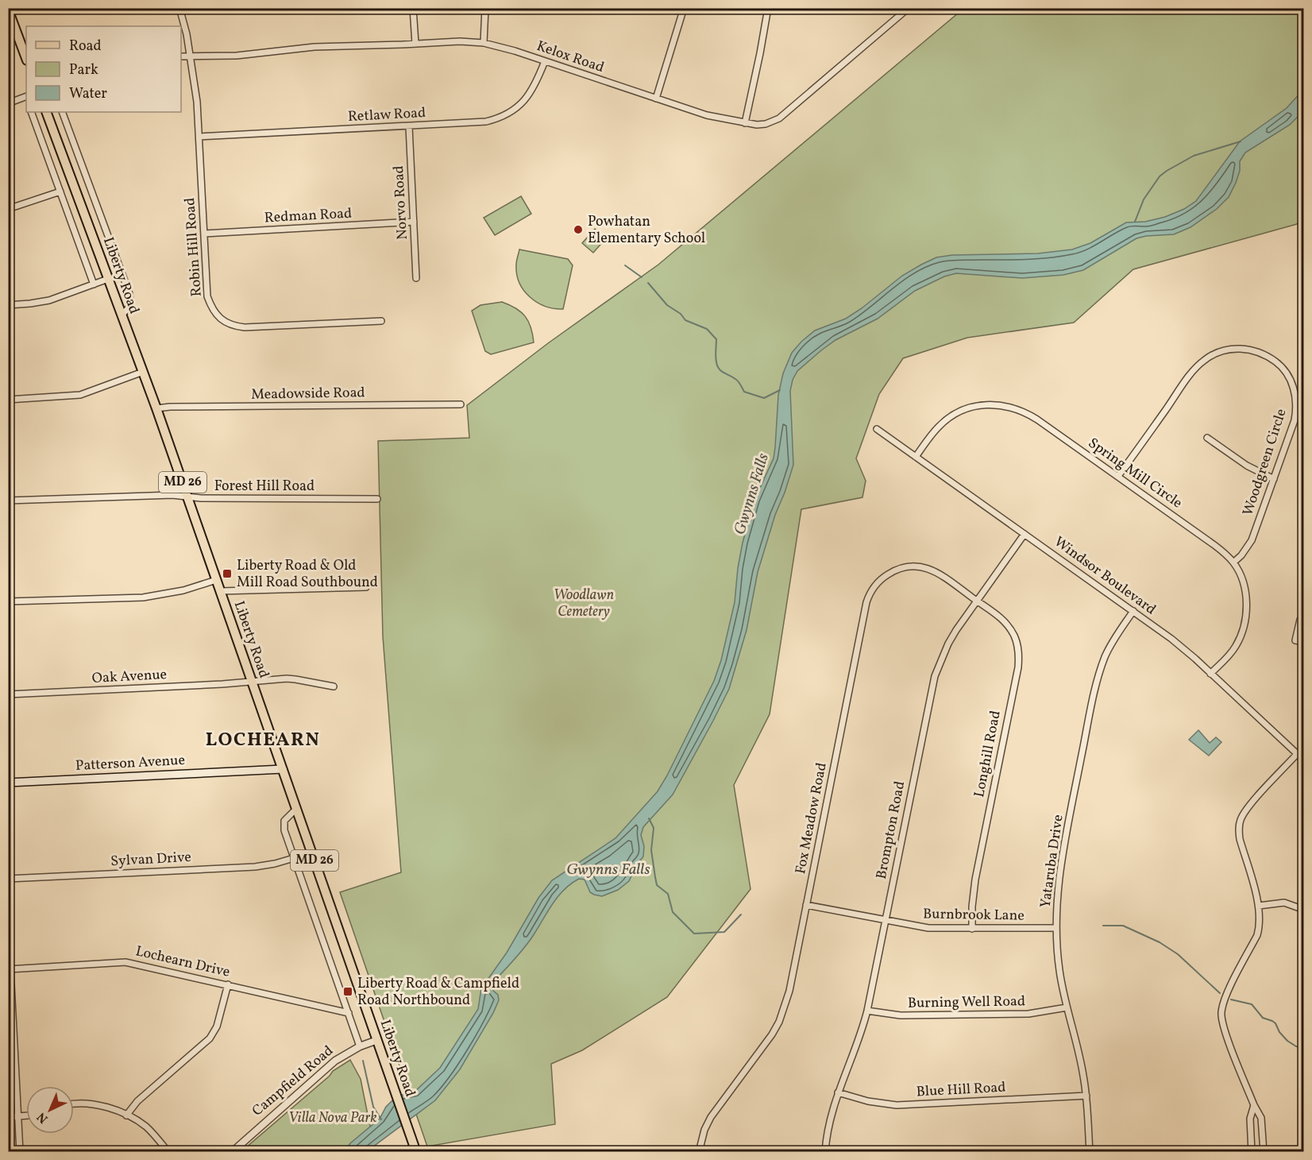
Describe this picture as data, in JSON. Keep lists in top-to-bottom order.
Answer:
{
  "streets": {
    "main road": ["Liberty Road", "MD 26", "Patterson Avenue"],
    "street": [
      "Kelox Road",
      "Retlaw Road",
      "Norvo Road",
      "Redman Road",
      "Robin Hill Road",
      "Meadowside Road",
      "Woodgreen Circle",
      "Spring Mill Circle",
      "Forest Hill Road",
      "Windsor Boulevard",
      "Oak Avenue",
      "Longhill Road",
      "Fox Meadow Road",
      "Brompton Road",
      "Sylvan Drive",
      "Yataruba Drive",
      "Burnbrook Lane",
      "Lochearn Drive",
      "Burning Well Road",
      "Campfield Road",
      "Blue Hill Road"
    ]
  },
  "crossings": [
    ["Kelox Road", "Retlaw Road"],
    ["Kelox Road", "Robin Hill Road"],
    ["Retlaw Road", "Norvo Road"],
    ["Retlaw Road", "Robin Hill Road"],
    ["Norvo Road", "Redman Road"],
    ["Redman Road", "Robin Hill Road"],
    ["Liberty Road", "Meadowside Road"],
    ["Liberty Road", "Forest Hill Road"],
    ["Liberty Road", "Oak Avenue"],
    ["Liberty Road", "Patterson Avenue"],
    ["Liberty Road", "Campfield Road"],
    ["Woodgreen Circle", "Spring Mill Circle"],
    ["Spring Mill Circle", "Windsor Boulevard"],
    ["Windsor Boulevard", "Brompton Road"],
    ["Windsor Boulevard", "Yataruba Drive"],
    ["Longhill Road", "Fox Meadow Road"],
    ["Longhill Road", "Brompton Road"],
    ["Longhill Road", "Burnbrook Lane"],
    ["Fox Meadow Road", "Brompton Road"],
    ["Fox Meadow Road", "Burnbrook Lane"],
    ["Brompton Road", "Burnbrook Lane"],
    ["Brompton Road", "Burning Well Road"],
    ["Brompton Road", "Blue Hill Road"],
    ["Yataruba Drive", "Burnbrook Lane"],
    ["Yataruba Drive", "Burning Well Road"],
    ["Yataruba Drive", "Blue Hill Road"]
  ],
  "districts": ["LOCHEARN"],
  "water": ["Gwynns Falls"],
  "parks": ["Woodlawn Cemetery", "Villa Nova Park"],
  "places": {
    "other": ["Powhatan Elementary School"],
    "transit": ["Liberty Road & Old Mill Road Southbound", "Liberty Road & Campfield Road Northbound"]
  },
  "legend": ["Road", "Park", "Water"],
  "north": "bottom left"
}
